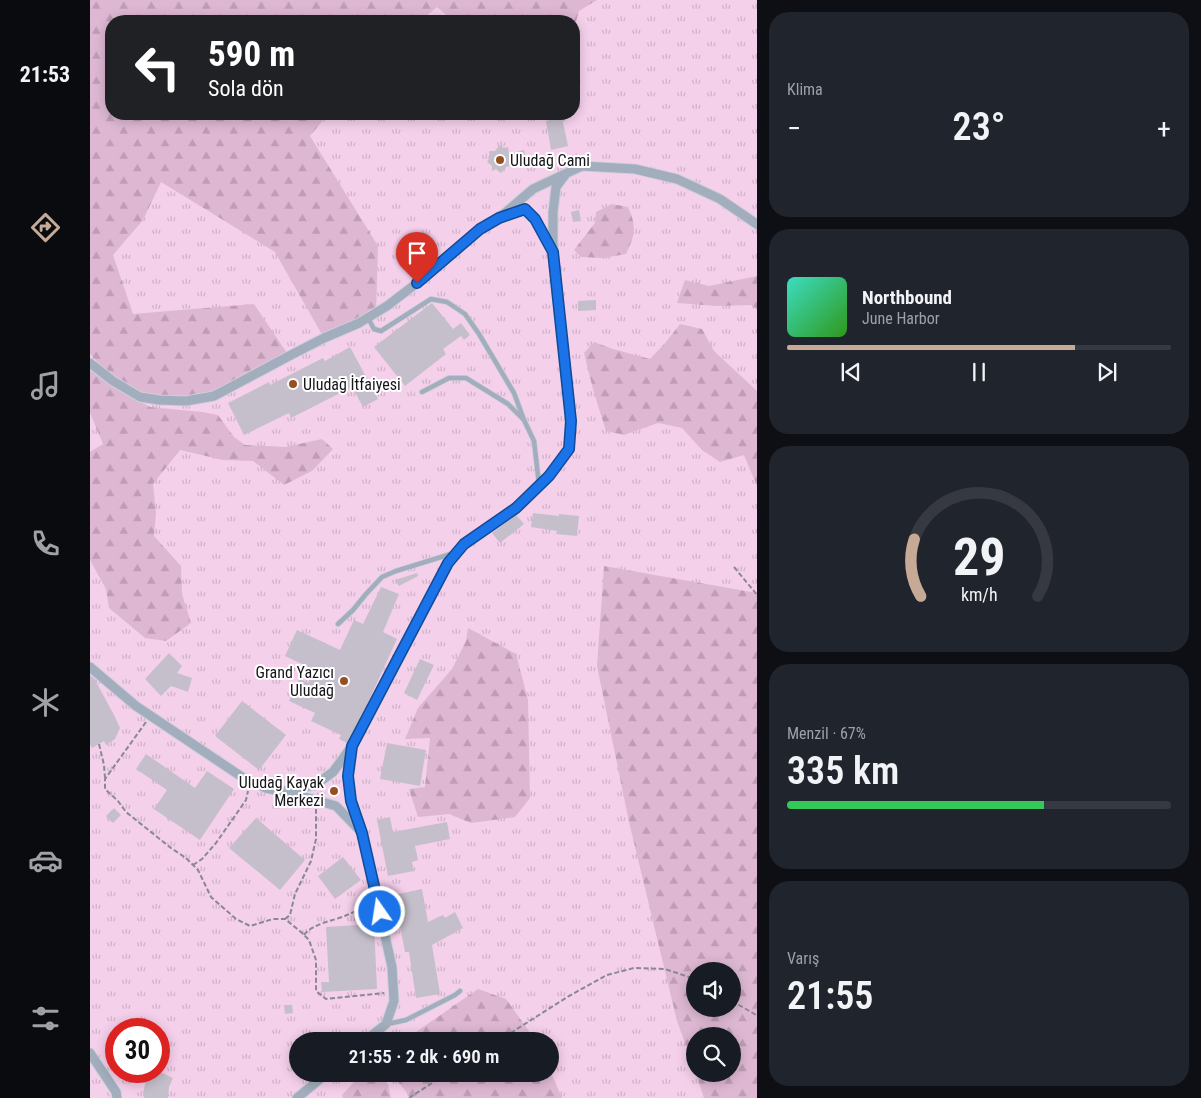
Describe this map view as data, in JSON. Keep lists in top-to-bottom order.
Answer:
{
  "places": [
    "Uludağ Cami",
    "Uludağ İtfaiyesi",
    "Grand Yazıcı Uludağ",
    "Uludağ Kayak Merkezi"
  ],
  "page": {
    "tabs": "21:53",
    "tile": [
      "Klima",
      ["Menzil · 67%", "335 km"],
      ["Varış", "21:55"]
    ],
    "turn": ["590 m", "Sola dön"],
    "heat": ["−", "23°", "+"],
    "song": ["Northbound", "June Harbor"],
    "limit": "30",
    "trip": "21:55 · 2 dk · 690 m",
    "gauge": ["29", "km/h"]
  }
}
